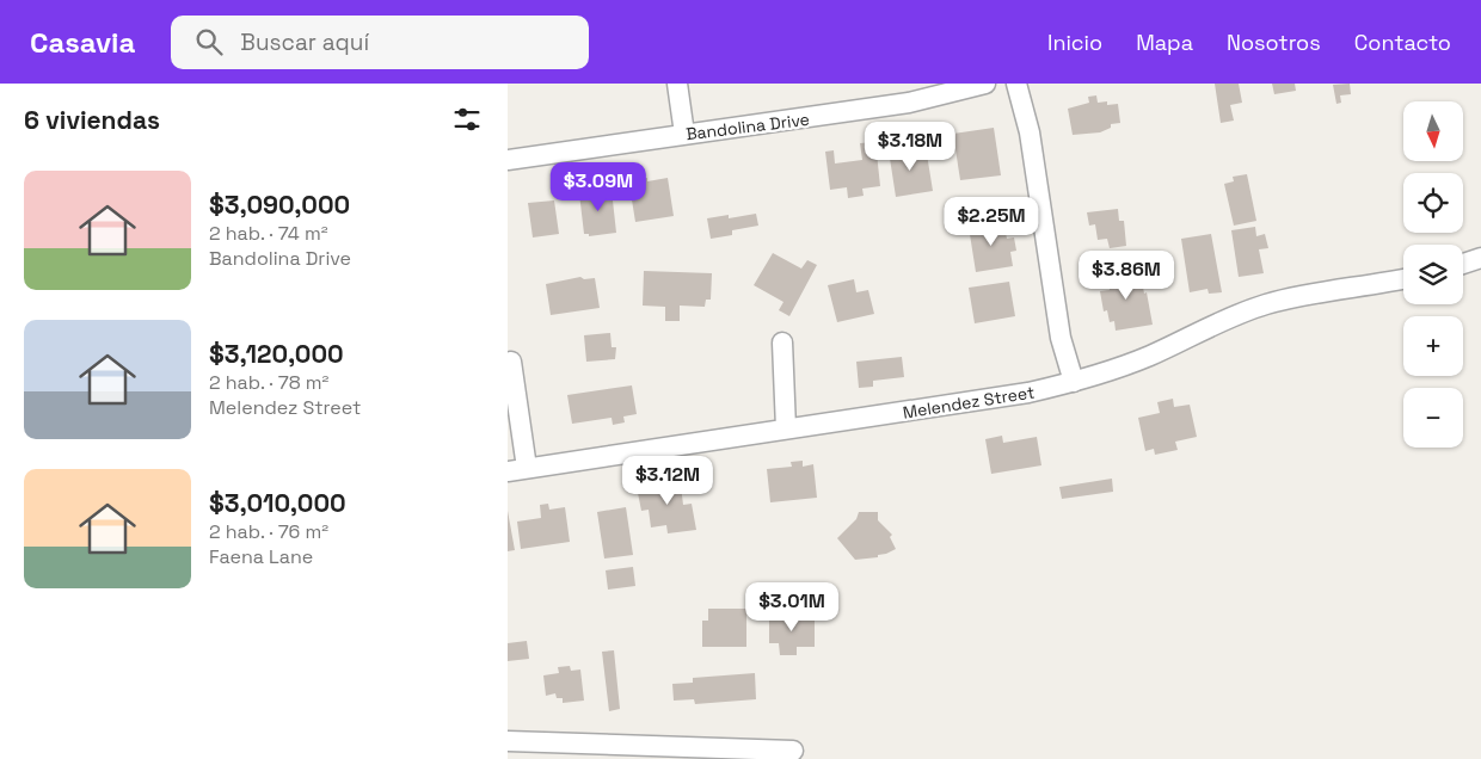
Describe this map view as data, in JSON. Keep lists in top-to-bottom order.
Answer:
{
  "streets": {
    "street": ["Bandolina Drive", "Melendez Street"]
  },
  "north": "bottom",
  "page": {
    "header": "Casavia",
    "search": "Buscar aquí",
    "nav": [
      "Inicio",
      "Mapa",
      "Nosotros",
      "Contacto"
    ],
    "heading": "6 viviendas",
    "map_buttons": ["+", "−"],
    "price": [
      "$3.18M",
      "$3.09M",
      "$2.25M",
      "$3.86M",
      "$3.12M",
      "$3.01M"
    ],
    "list": [
      {
        "name": "$3,090,000",
        "note": "2 hab. · 74 m² · Bandolina Drive"
      },
      {
        "name": "$3,120,000",
        "note": "2 hab. · 78 m² · Melendez Street"
      },
      {
        "name": "$3,010,000",
        "note": "2 hab. · 76 m² · Faena Lane"
      }
    ]
  }
}
